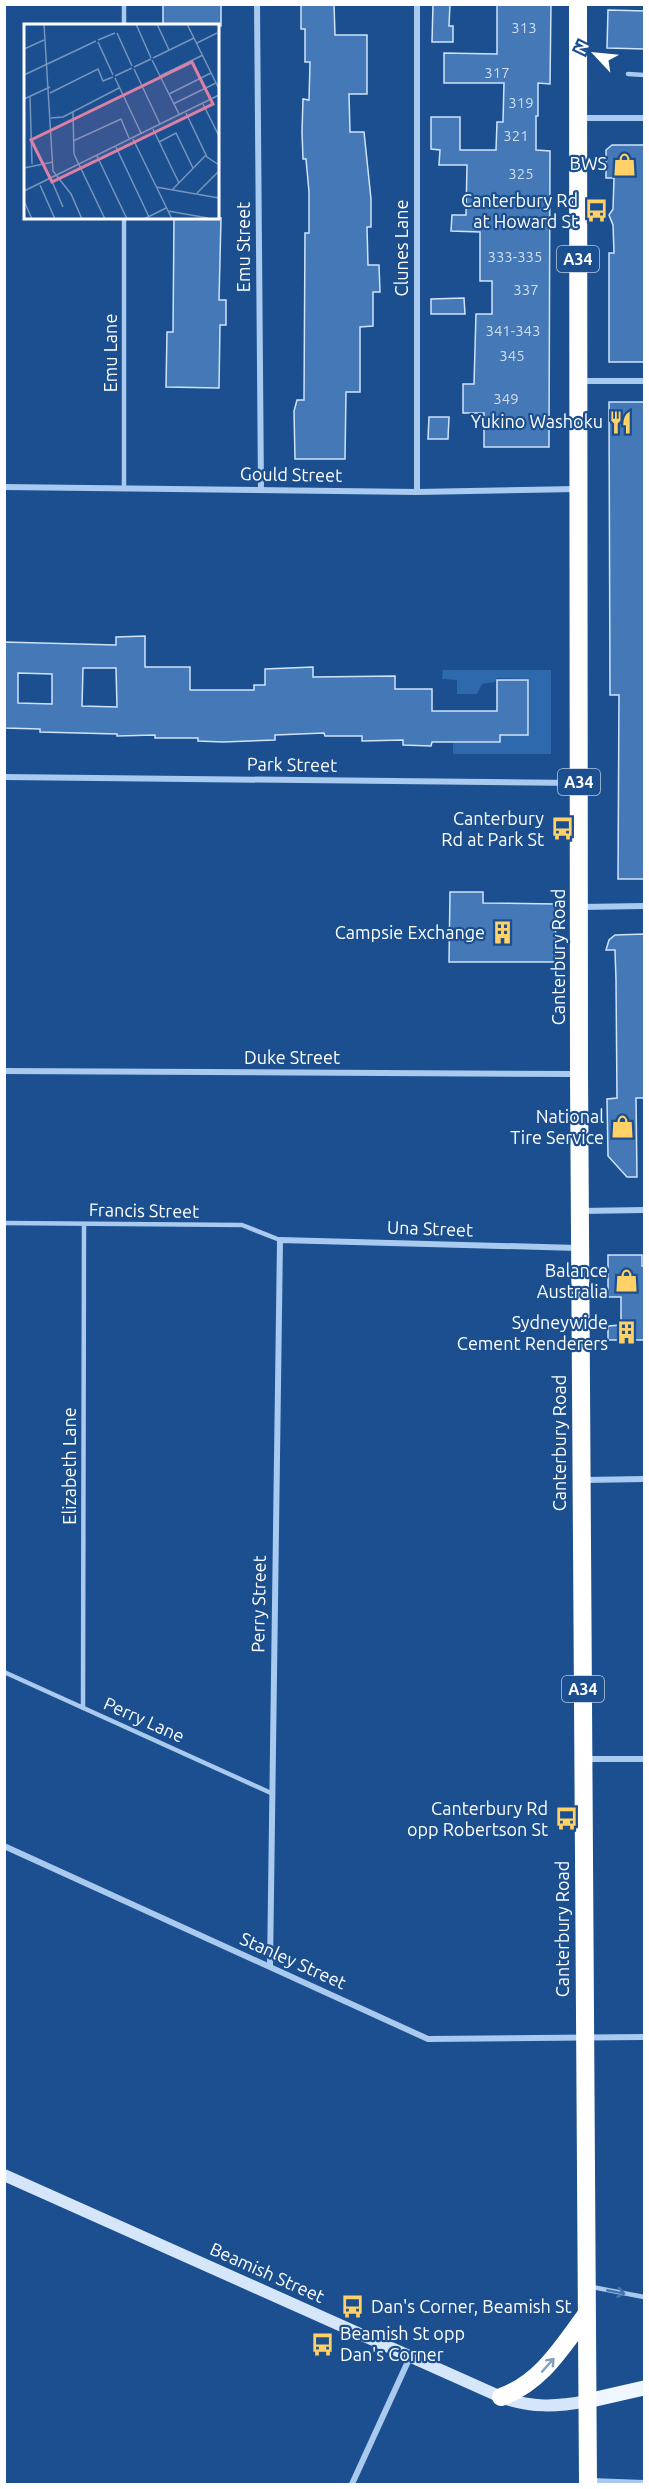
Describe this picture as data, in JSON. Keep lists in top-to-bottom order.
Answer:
{
  "streets": {
    "highway": ["A34", "Canterbury Road"],
    "main road": ["Beamish Street"],
    "street": [
      "Emu Street",
      "Clunes Lane",
      "Gould Street",
      "Park Street",
      "Duke Street",
      "Una Street",
      "Perry Street",
      "Stanley Street"
    ],
    "lane": [
      "Emu Lane",
      "Francis Street",
      "Elizabeth Lane",
      "Perry Lane"
    ]
  },
  "crossings": [
    ["Emu Street", "Gould Street"],
    ["Clunes Lane", "Gould Street"],
    ["Emu Lane", "Gould Street"],
    ["Gould Street", "Canterbury Road"],
    ["Park Street", "Canterbury Road"],
    ["Canterbury Road", "Duke Street"],
    ["Canterbury Road", "Una Street"],
    ["Canterbury Road", "Stanley Street"],
    ["Canterbury Road", "Beamish Street"],
    ["Francis Street", "Una Street"],
    ["Francis Street", "Elizabeth Lane"],
    ["Francis Street", "Perry Street"],
    ["Una Street", "Perry Street"],
    ["Elizabeth Lane", "Perry Lane"],
    ["Perry Street", "Perry Lane"],
    ["Perry Street", "Stanley Street"]
  ],
  "places": {
    "shop": ["BWS", "National Tire Service", "Balance Australia"],
    "bus stop": [
      "Canterbury Rd at Howard St",
      "Canterbury Rd at Park St",
      "Canterbury Rd opp Robertson St",
      "Dan's Corner, Beamish St",
      "Beamish St opp Dan's Corner"
    ],
    "restaurant": ["Yukino Washoku"],
    "building": ["Campsie Exchange", "Sydneywide Cement Renderers"]
  },
  "house_numbers": [
    "313",
    "317",
    "319",
    "321",
    "325",
    "333-335",
    "337",
    "341-343",
    "345",
    "349"
  ],
  "north": "top left"
}
